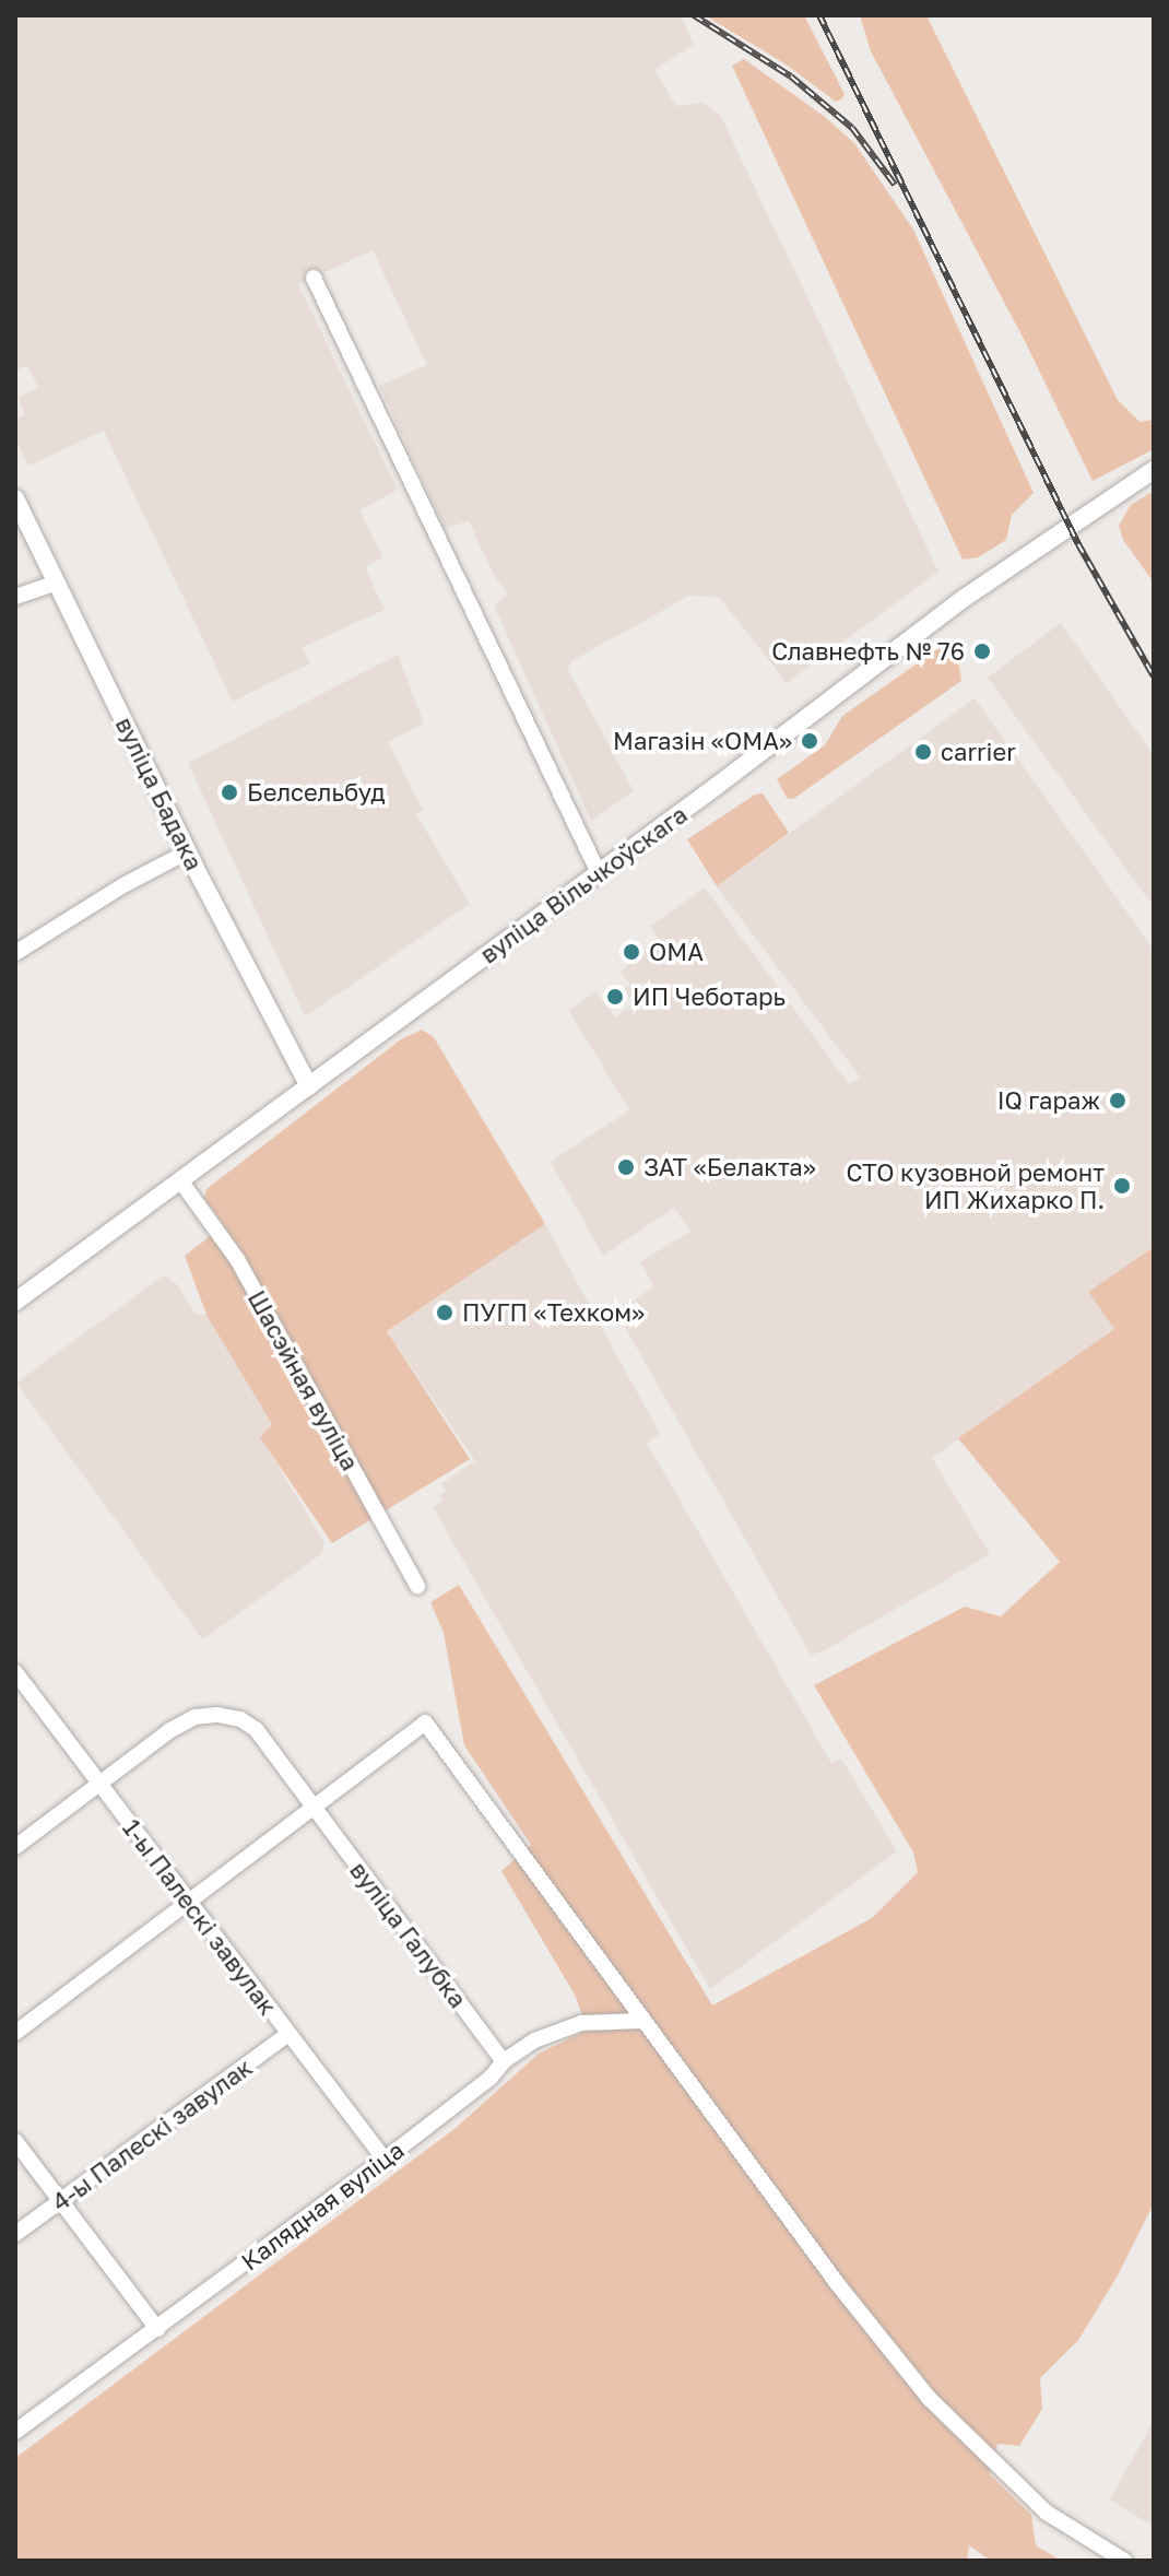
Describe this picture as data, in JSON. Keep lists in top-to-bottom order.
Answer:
{
  "streets": {
    "main road": ["вуліца Бадака", "вуліца Вільчкоўскага"],
    "street": [
      "Шасэйная вуліца",
      "1-ы Палескі завулак",
      "вуліца Галубка",
      "4-ы Палескі завулак",
      "Калядная вуліца"
    ]
  },
  "crossings": [
    ["вуліца Бадака", "вуліца Вільчкоўскага"],
    ["вуліца Вільчкоўскага", "Шасэйная вуліца"],
    ["1-ы Палескі завулак", "вуліца Галубка"],
    ["1-ы Палескі завулак", "4-ы Палескі завулак"],
    ["1-ы Палескі завулак", "Калядная вуліца"],
    ["вуліца Галубка", "Калядная вуліца"]
  ],
  "places": [
    "Славнефть № 76",
    "Магазін «ОМА»",
    "carrier",
    "Белсельбуд",
    "ОМА",
    "ИП Чеботарь",
    "IQ гараж",
    "ЗАТ «Белакта»",
    "СТО кузовной ремонт ИП Жихарко П.",
    "ПУГП «Техком»"
  ]
}
